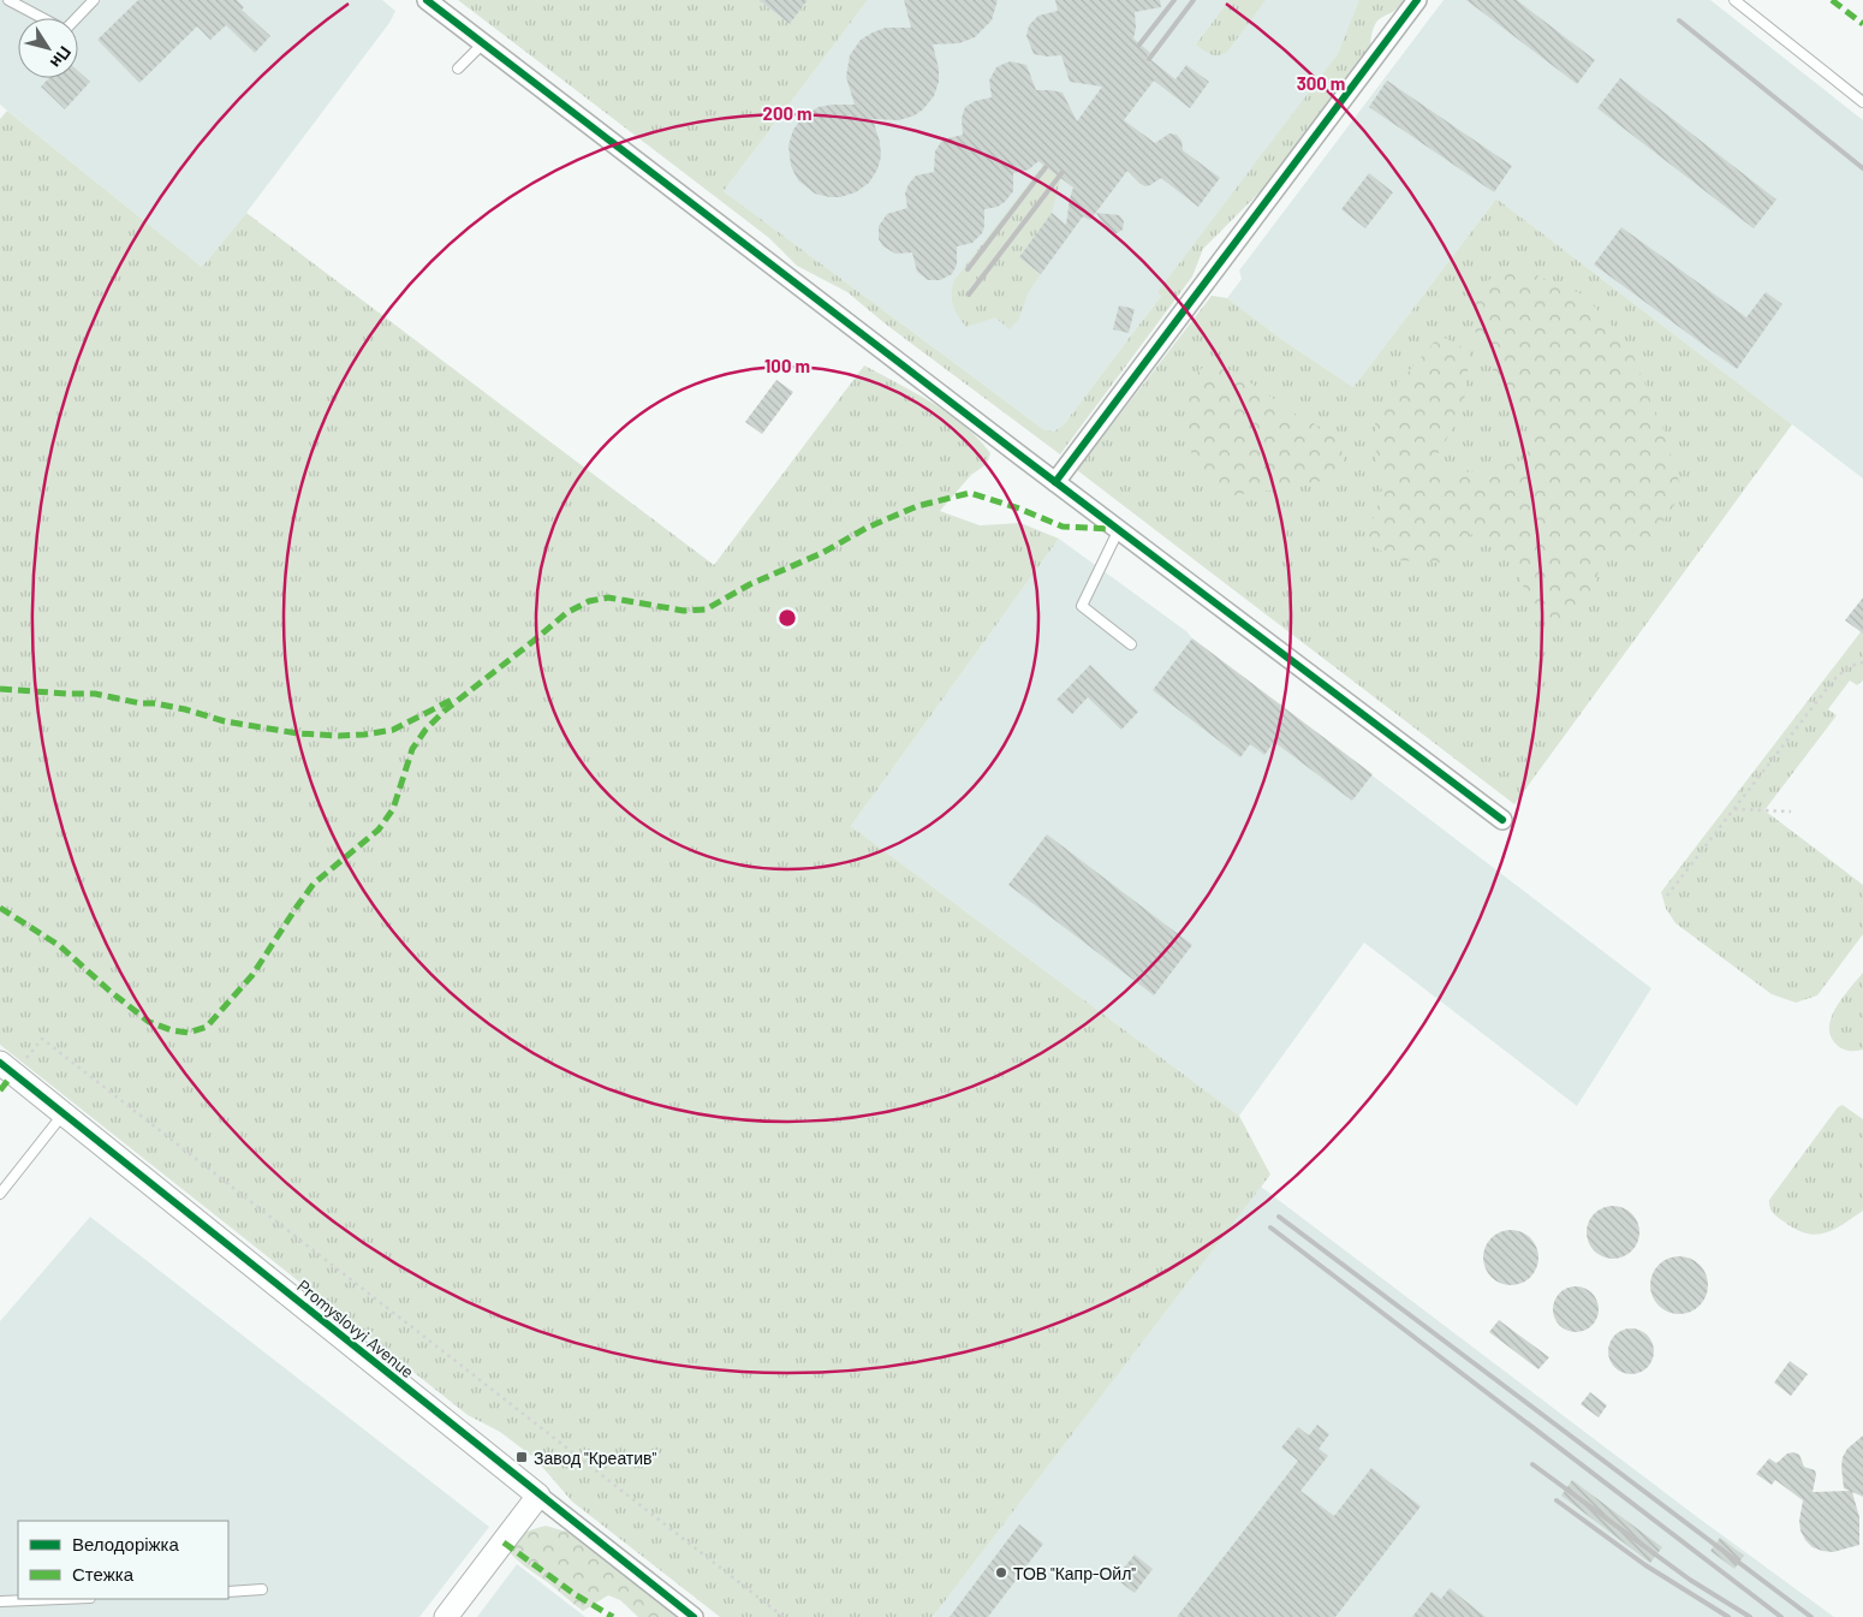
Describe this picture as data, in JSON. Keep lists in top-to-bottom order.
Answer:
{
  "streets": {
    "street": ["Promyslovyi Avenue"]
  },
  "places": {
    "transit": ["Завод \"Креатив\""],
    "other": ["ТОВ \"Капр-Ойл\""]
  },
  "legend": ["Велодоріжка", "Стежка"],
  "north": "bottom right",
  "rings": ["300 m", "200 m", "100 m"]
}
